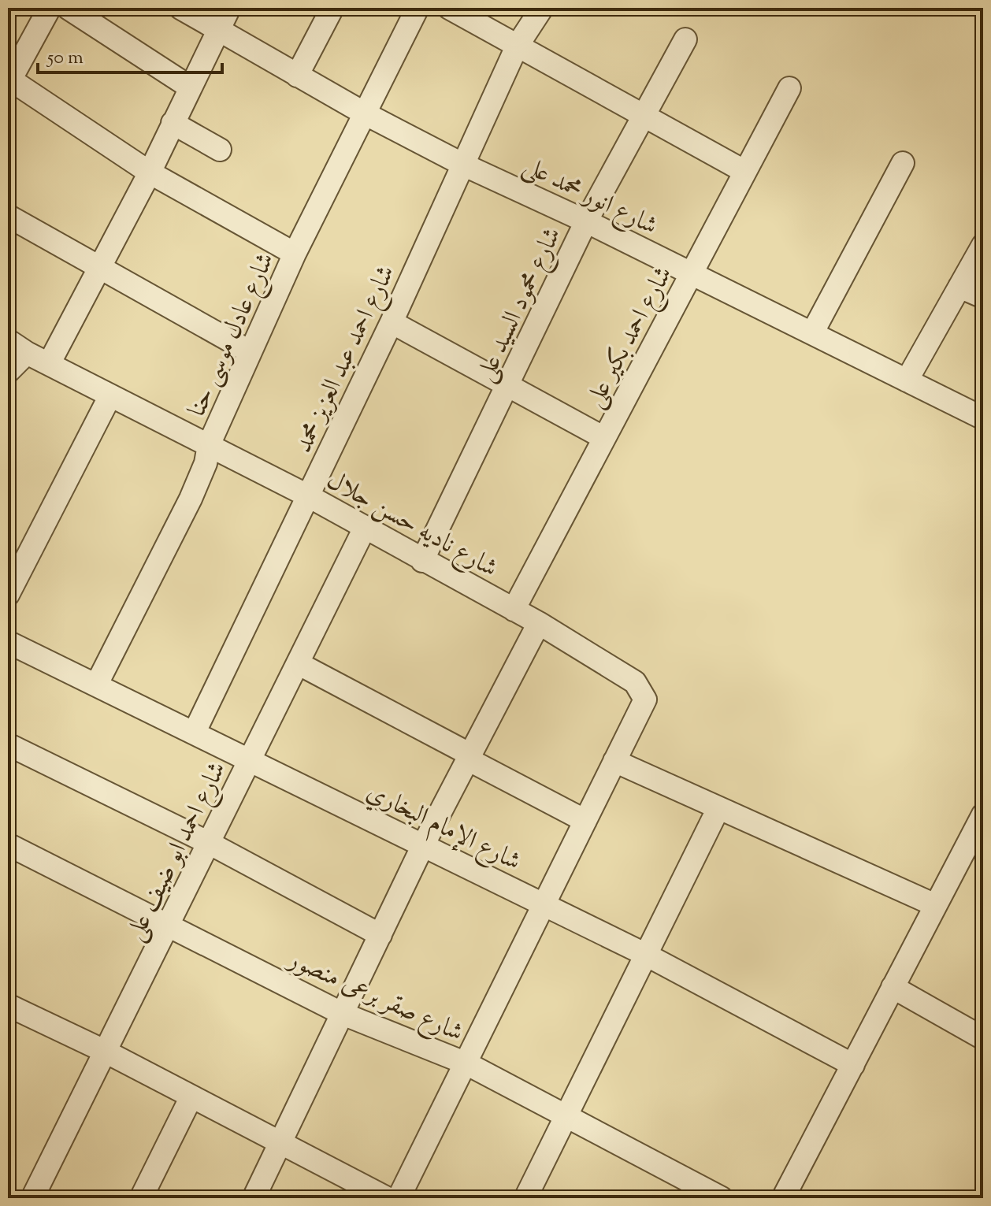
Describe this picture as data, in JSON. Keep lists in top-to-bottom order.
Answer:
{
  "streets": {
    "street": [
      "شارع انور محمد على",
      "شارع محمود السيد على",
      "شارع عادل موسى حنا",
      "شارع احمد بكير على",
      "شارع احمد عبد العزيز محمد",
      "شارع ناديه حسن جلال",
      "شارع الإمام البخاري",
      "شارع احمد ابو ضيف على",
      "شارع صقر برعى منصور"
    ]
  },
  "crossings": [
    ["شارع انور محمد على", "شارع محمود السيد على"],
    ["شارع انور محمد على", "شارع عادل موسى حنا"],
    ["شارع انور محمد على", "شارع احمد بكير على"],
    ["شارع انور محمد على", "شارع احمد عبد العزيز محمد"],
    ["شارع محمود السيد على", "شارع ناديه حسن جلال"],
    ["شارع عادل موسى حنا", "شارع ناديه حسن جلال"],
    ["شارع عادل موسى حنا", "شارع الإمام البخاري"],
    ["شارع احمد بكير على", "شارع ناديه حسن جلال"],
    ["شارع احمد عبد العزيز محمد", "شارع ناديه حسن جلال"],
    ["شارع احمد عبد العزيز محمد", "شارع الإمام البخاري"],
    ["شارع ناديه حسن جلال", "شارع احمد ابو ضيف على"],
    ["شارع الإمام البخاري", "شارع احمد ابو ضيف على"],
    ["شارع احمد ابو ضيف على", "شارع صقر برعى منصور"]
  ],
  "scale_bar": "50 m"
}
